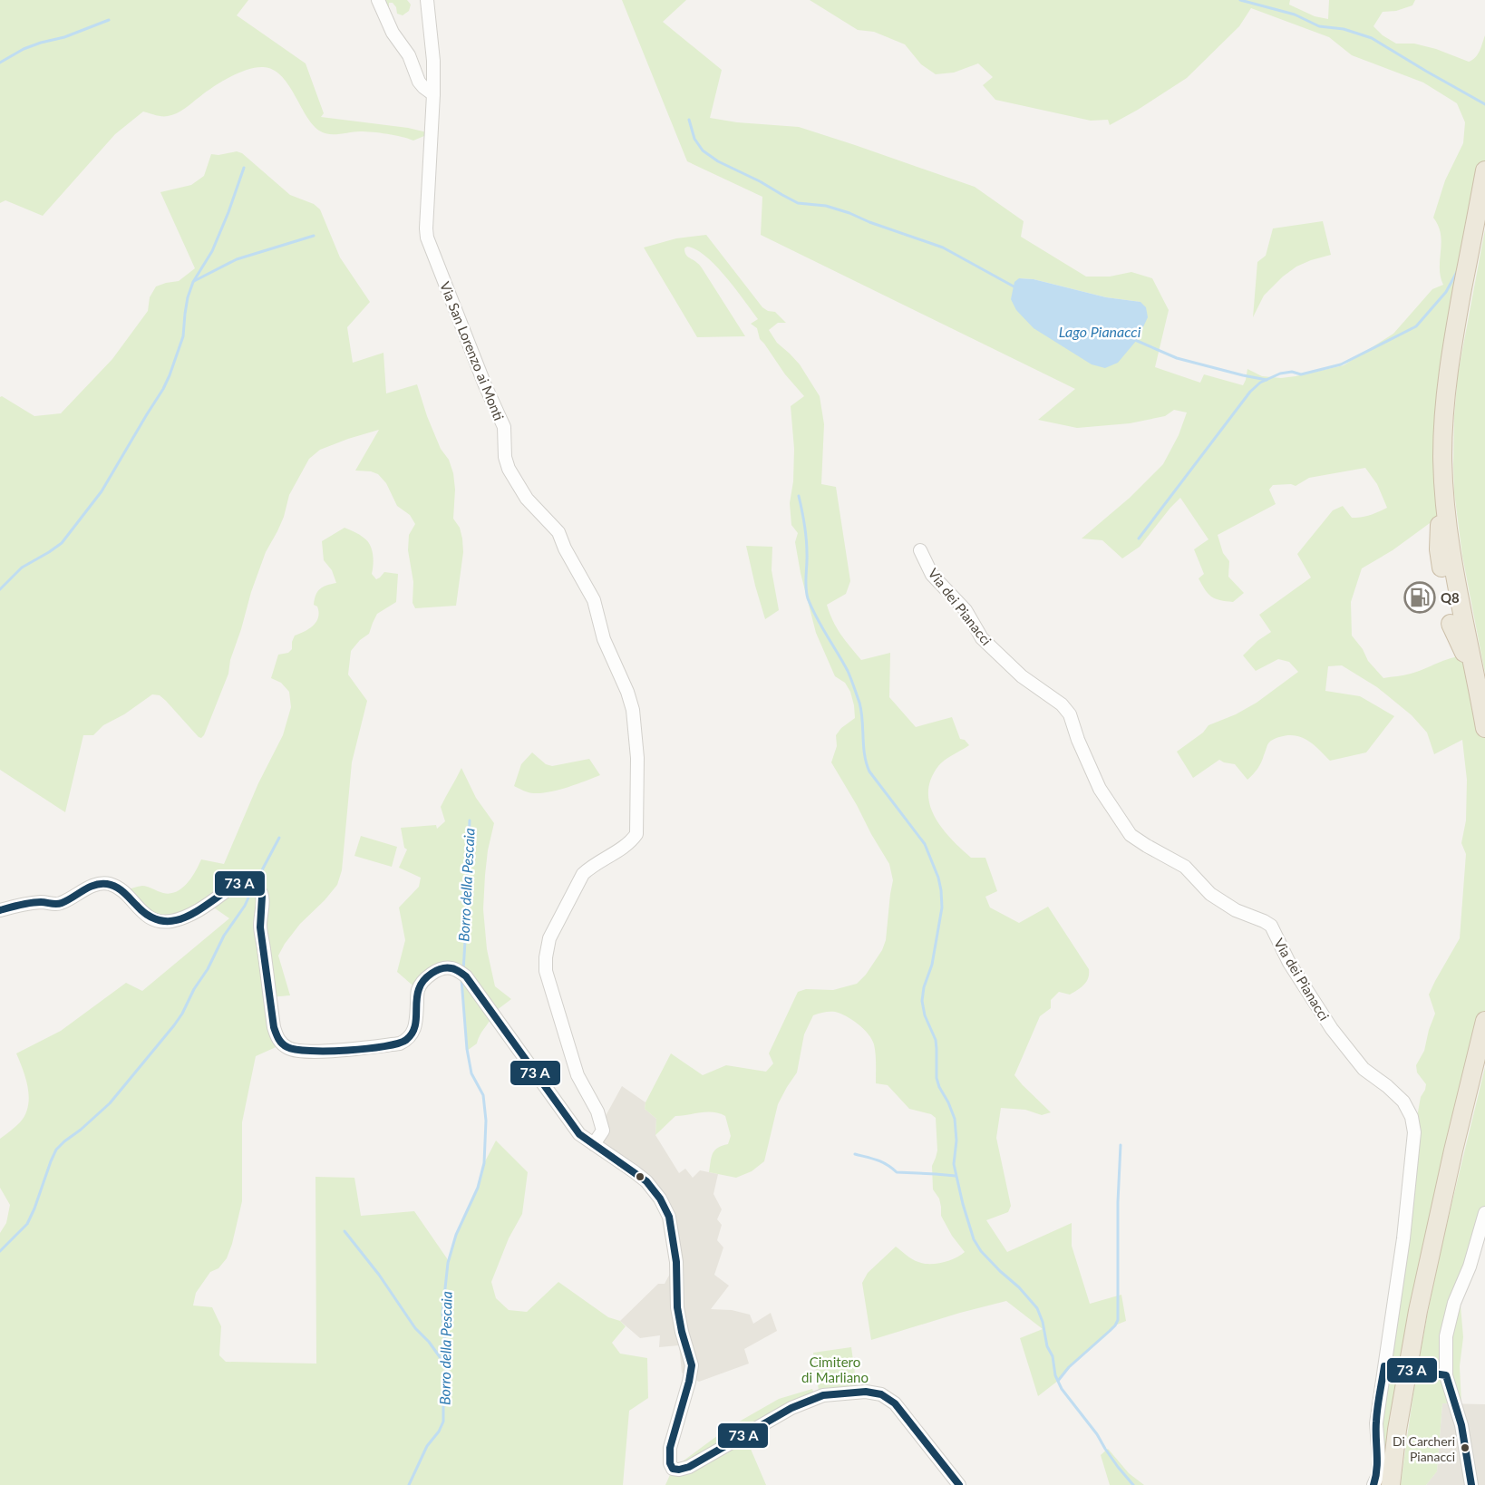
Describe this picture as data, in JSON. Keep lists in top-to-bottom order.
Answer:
{
  "streets": {
    "street": ["Via San Lorenzo ai Monti", "Via dei Pianacci"]
  },
  "water": ["Lago Pianacci", "Borro della Pescaia"],
  "parks": ["Cimitero di Marliano"],
  "places": {
    "fuel station": ["Q8"],
    "other": ["Di Carcheri Pianacci"]
  }
}
